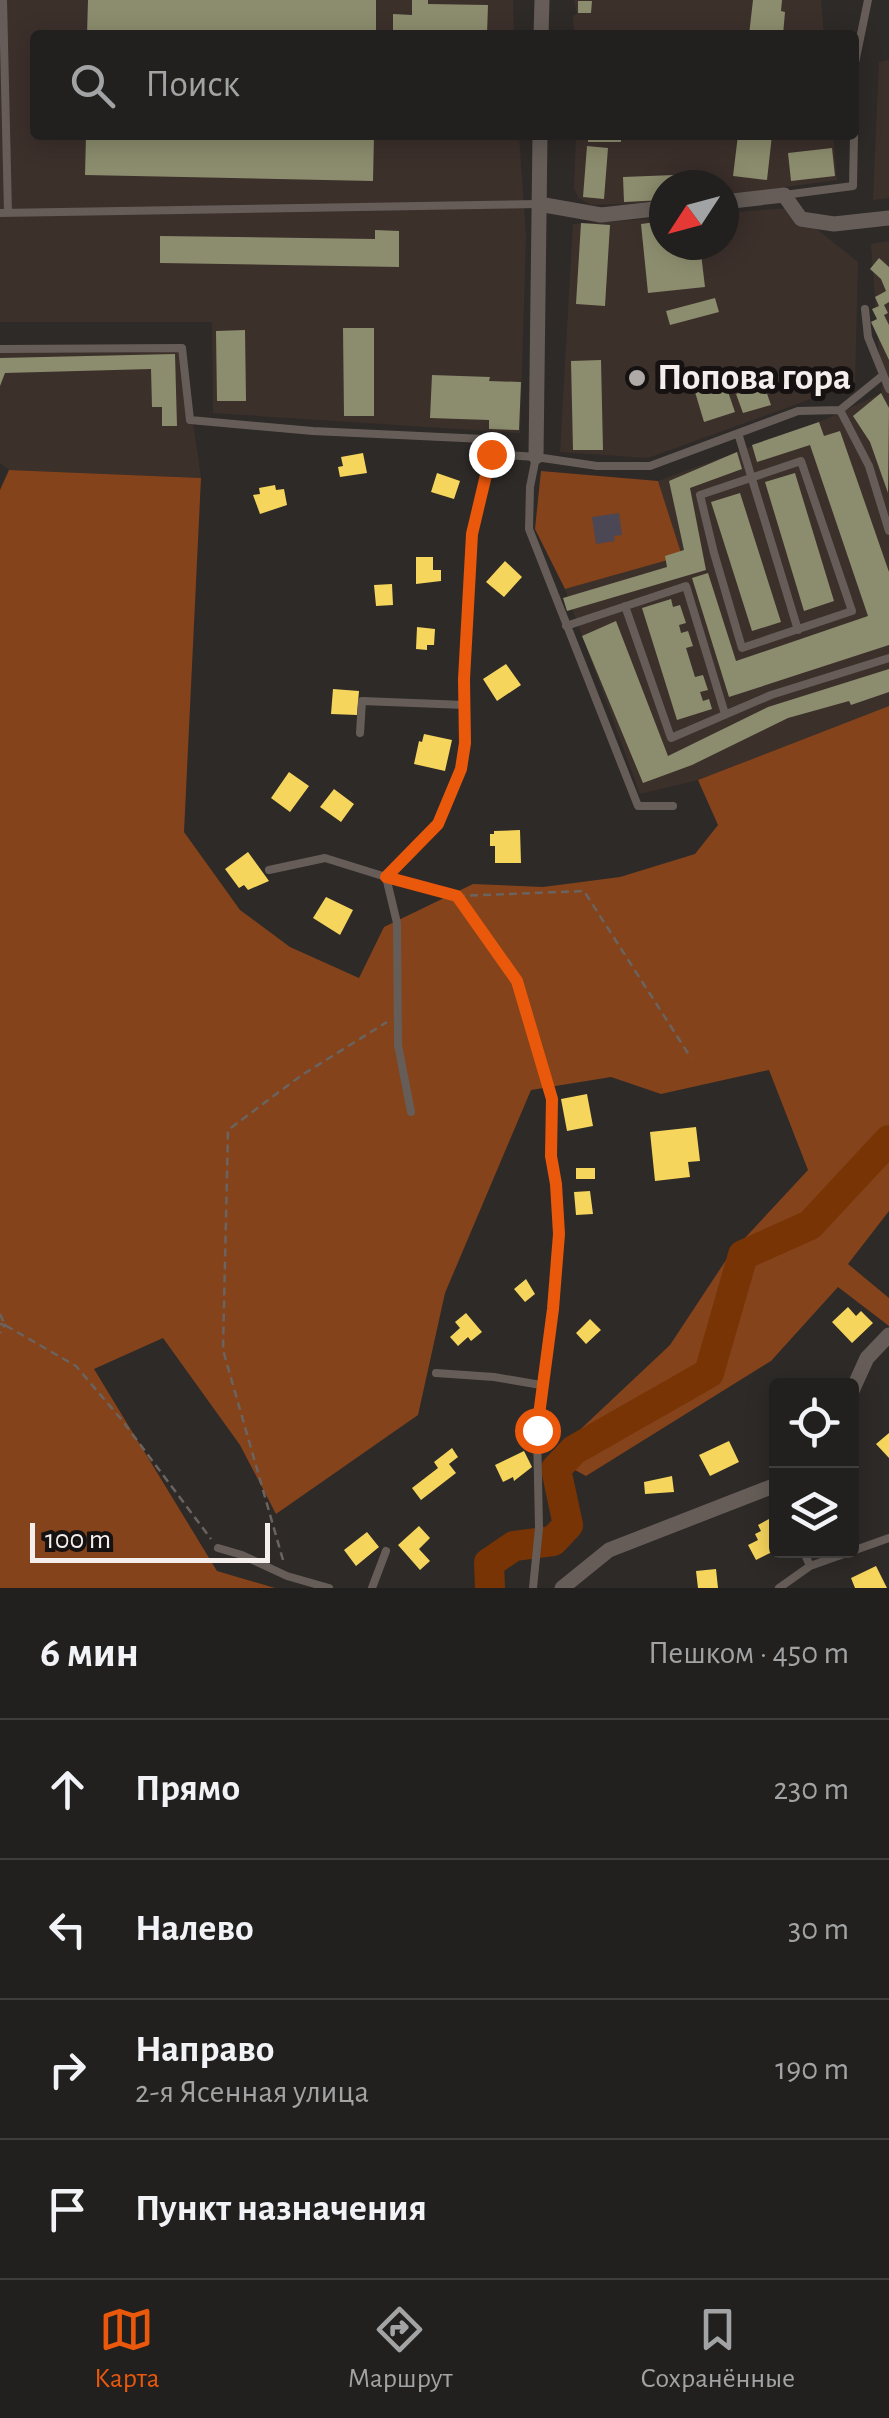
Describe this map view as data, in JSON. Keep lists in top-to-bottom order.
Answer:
{
  "places": ["Попова гора"],
  "scale_bar": "100 m",
  "north": "bottom left",
  "page": {
    "search": "Поиск",
    "scale": "100 m",
    "heading": ["6 мин", "Пешком · 450 m"],
    "list": [
      ["Прямо", "230 m"],
      ["Налево", "30 m"],
      ["Направо", "2-я Ясенная улица", "190 m"],
      "Пункт назначения"
    ],
    "nav": ["Карта", "Маршрут", "Сохранённые"]
  }
}
